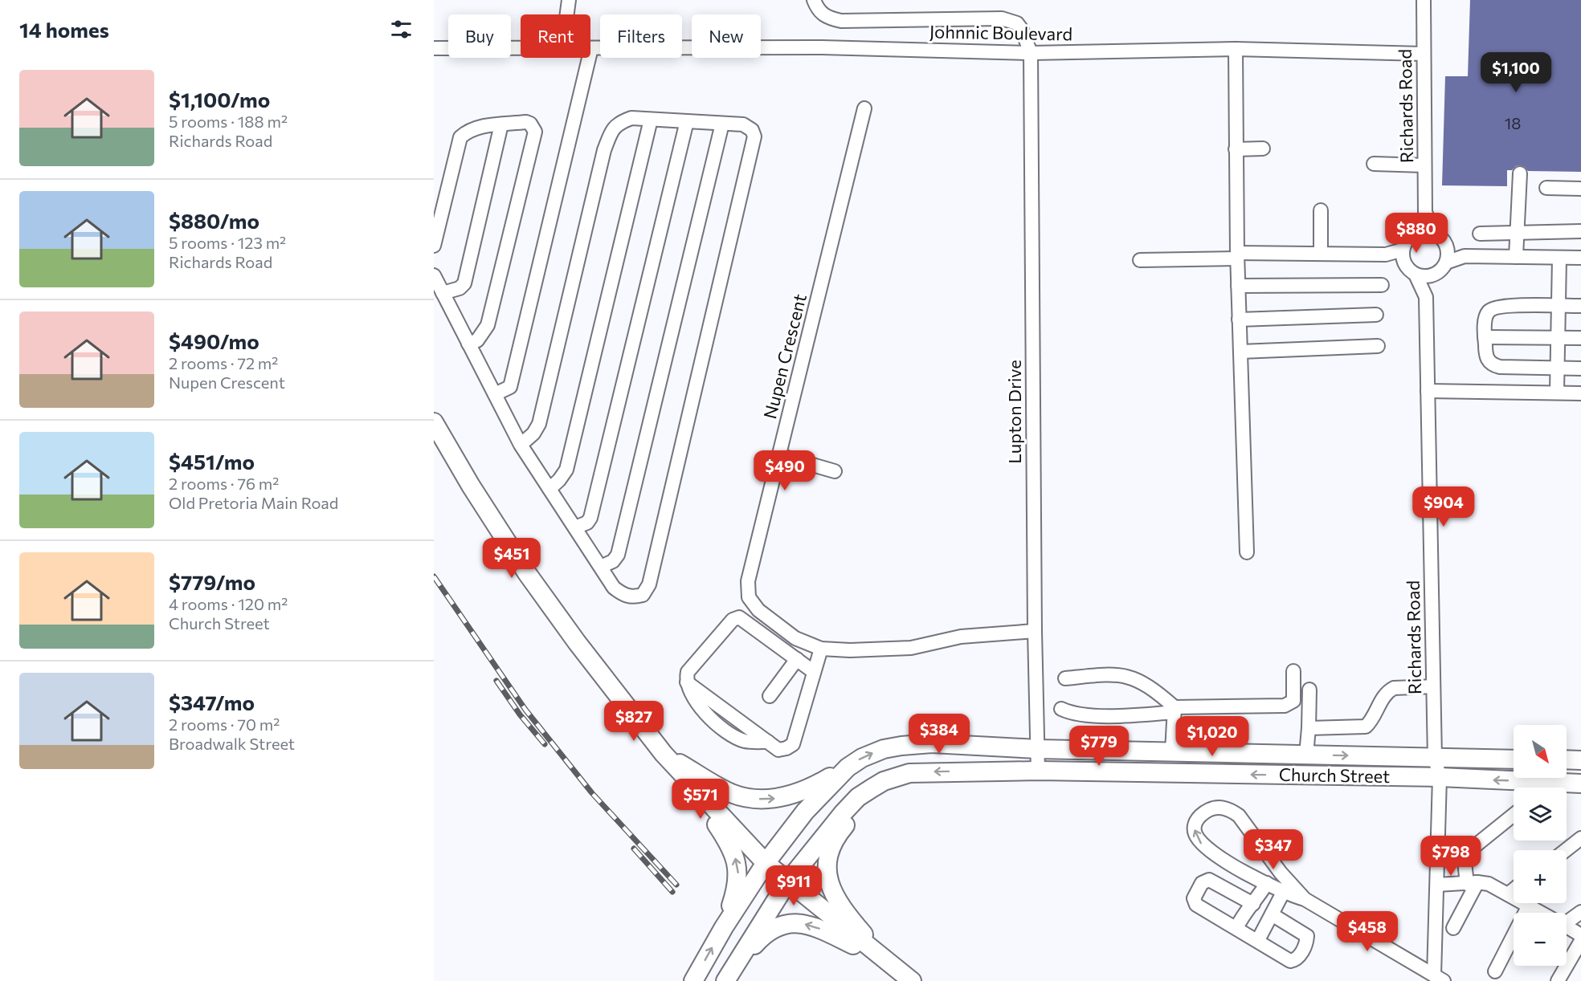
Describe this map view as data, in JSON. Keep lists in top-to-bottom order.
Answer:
{
  "streets": {
    "main road": ["Church Street"],
    "street": [
      "Johnnic Boulevard",
      "Richards Road",
      "Nupen Crescent",
      "Lupton Drive"
    ]
  },
  "crossings": [
    ["Johnnic Boulevard", "Richards Road"],
    ["Johnnic Boulevard", "Lupton Drive"],
    ["Richards Road", "Church Street"],
    ["Nupen Crescent", "Lupton Drive"],
    ["Lupton Drive", "Church Street"]
  ],
  "house_numbers": ["18"],
  "north": "bottom right",
  "page": {
    "heading": "14 homes",
    "chip": [
      "Buy",
      "Rent",
      "Filters",
      "New"
    ],
    "price": [
      "$1,100",
      "$880",
      "$490",
      "$904",
      "$451",
      "$827",
      "$384",
      "$1,020",
      "$779",
      "$571",
      "$347",
      "$798",
      "$911",
      "$458"
    ],
    "list": [
      {
        "name": "$1,100/mo",
        "note": "5 rooms · 188 m² · Richards Road"
      },
      {
        "name": "$880/mo",
        "note": "5 rooms · 123 m² · Richards Road"
      },
      {
        "name": "$490/mo",
        "note": "2 rooms · 72 m² · Nupen Crescent"
      },
      {
        "name": "$451/mo",
        "note": "2 rooms · 76 m² · Old Pretoria Main Road"
      },
      {
        "name": "$779/mo",
        "note": "4 rooms · 120 m² · Church Street"
      },
      {
        "name": "$347/mo",
        "note": "2 rooms · 70 m² · Broadwalk Street"
      }
    ],
    "map_buttons": ["+", "−"]
  }
}
